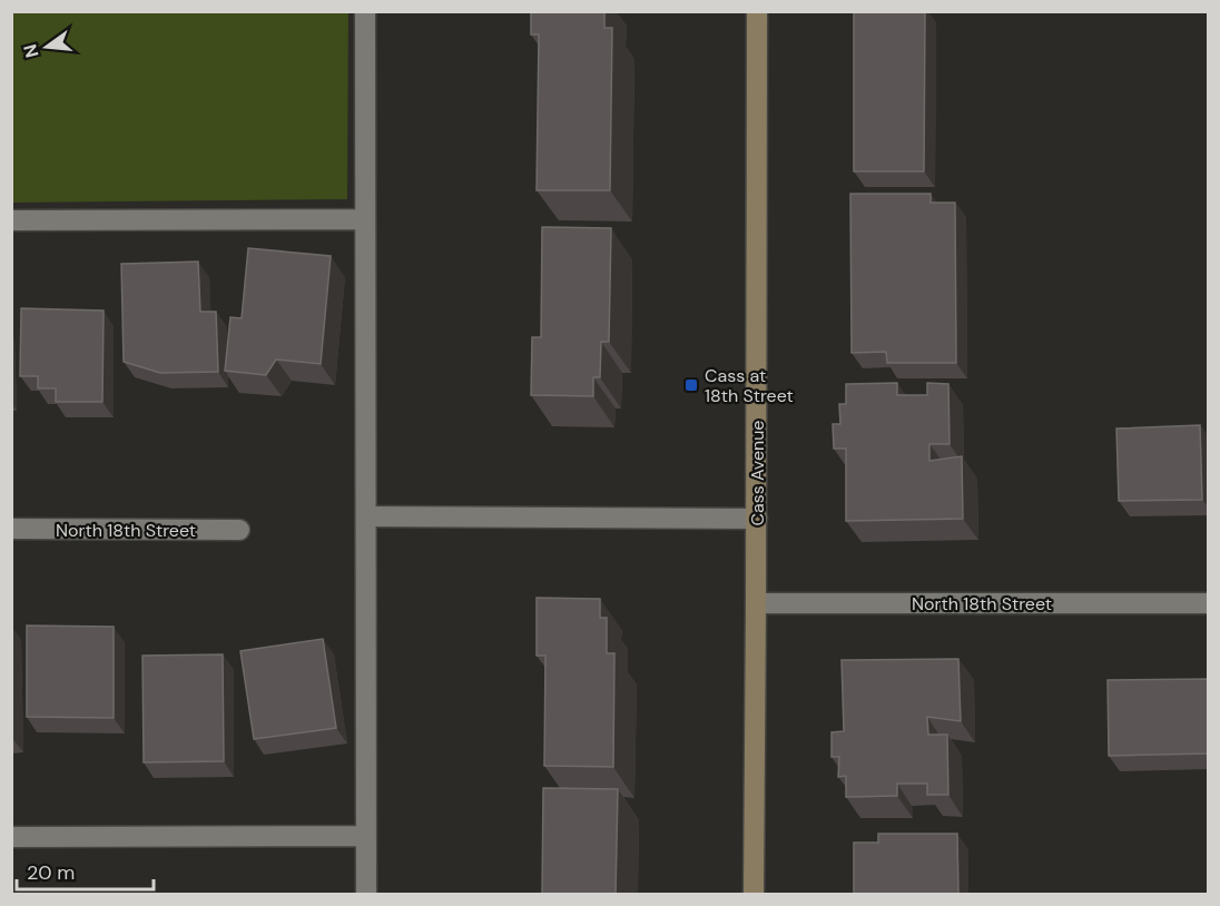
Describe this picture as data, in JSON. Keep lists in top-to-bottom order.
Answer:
{
  "streets": {
    "main road": ["Cass Avenue"],
    "street": ["North 18th Street"]
  },
  "crossings": [
    ["Cass Avenue", "North 18th Street"]
  ],
  "places": {
    "transit": ["Cass at 18th Street"]
  },
  "scale_bar": "20 m",
  "north": "left"
}
